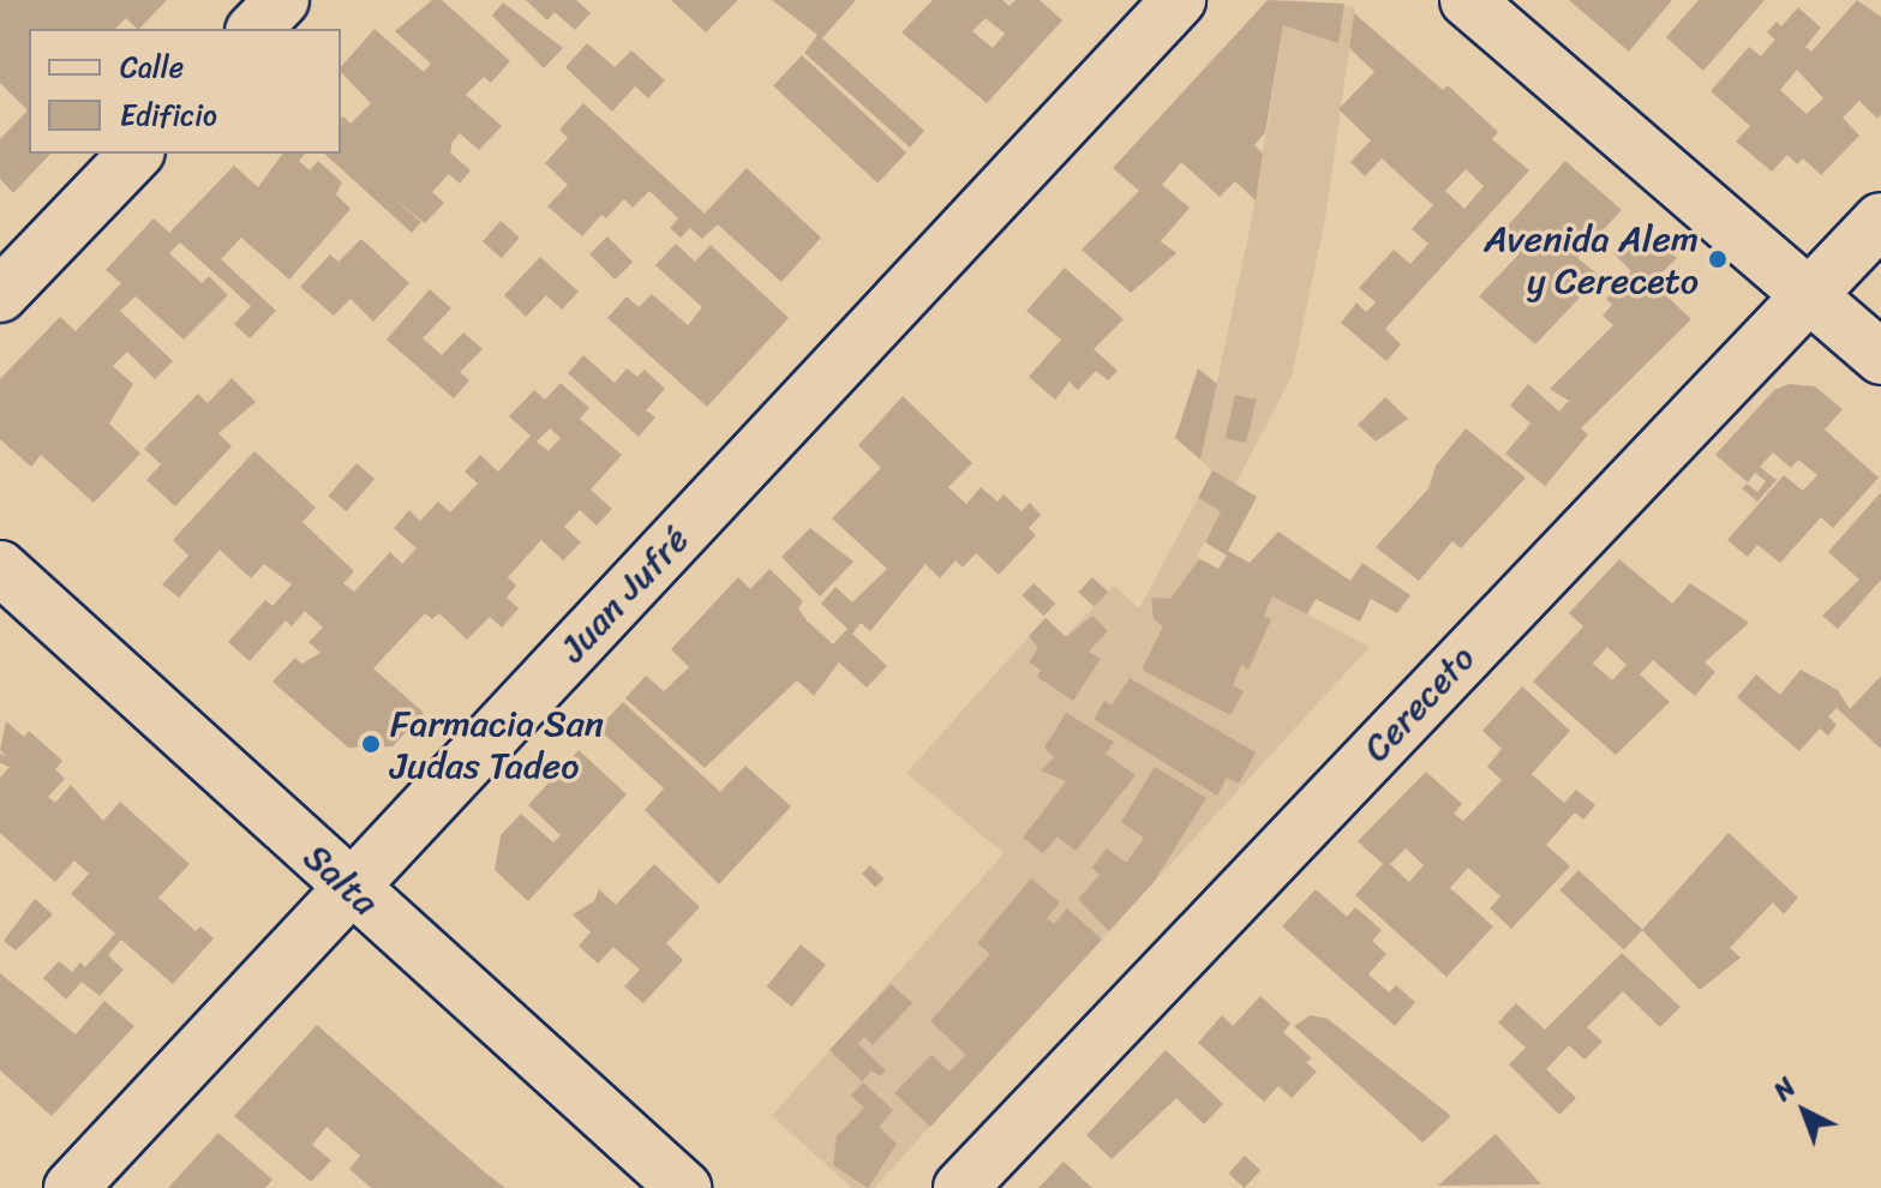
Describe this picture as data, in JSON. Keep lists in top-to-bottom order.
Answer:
{
  "streets": {
    "street": ["Juan Jufré", "Cereceto", "Salta"]
  },
  "crossings": [
    ["Juan Jufré", "Salta"]
  ],
  "places": ["Avenida Alem y Cereceto", "Farmacia San Judas Tadeo"],
  "legend": ["Calle", "Edificio"],
  "north": "top left"
}
